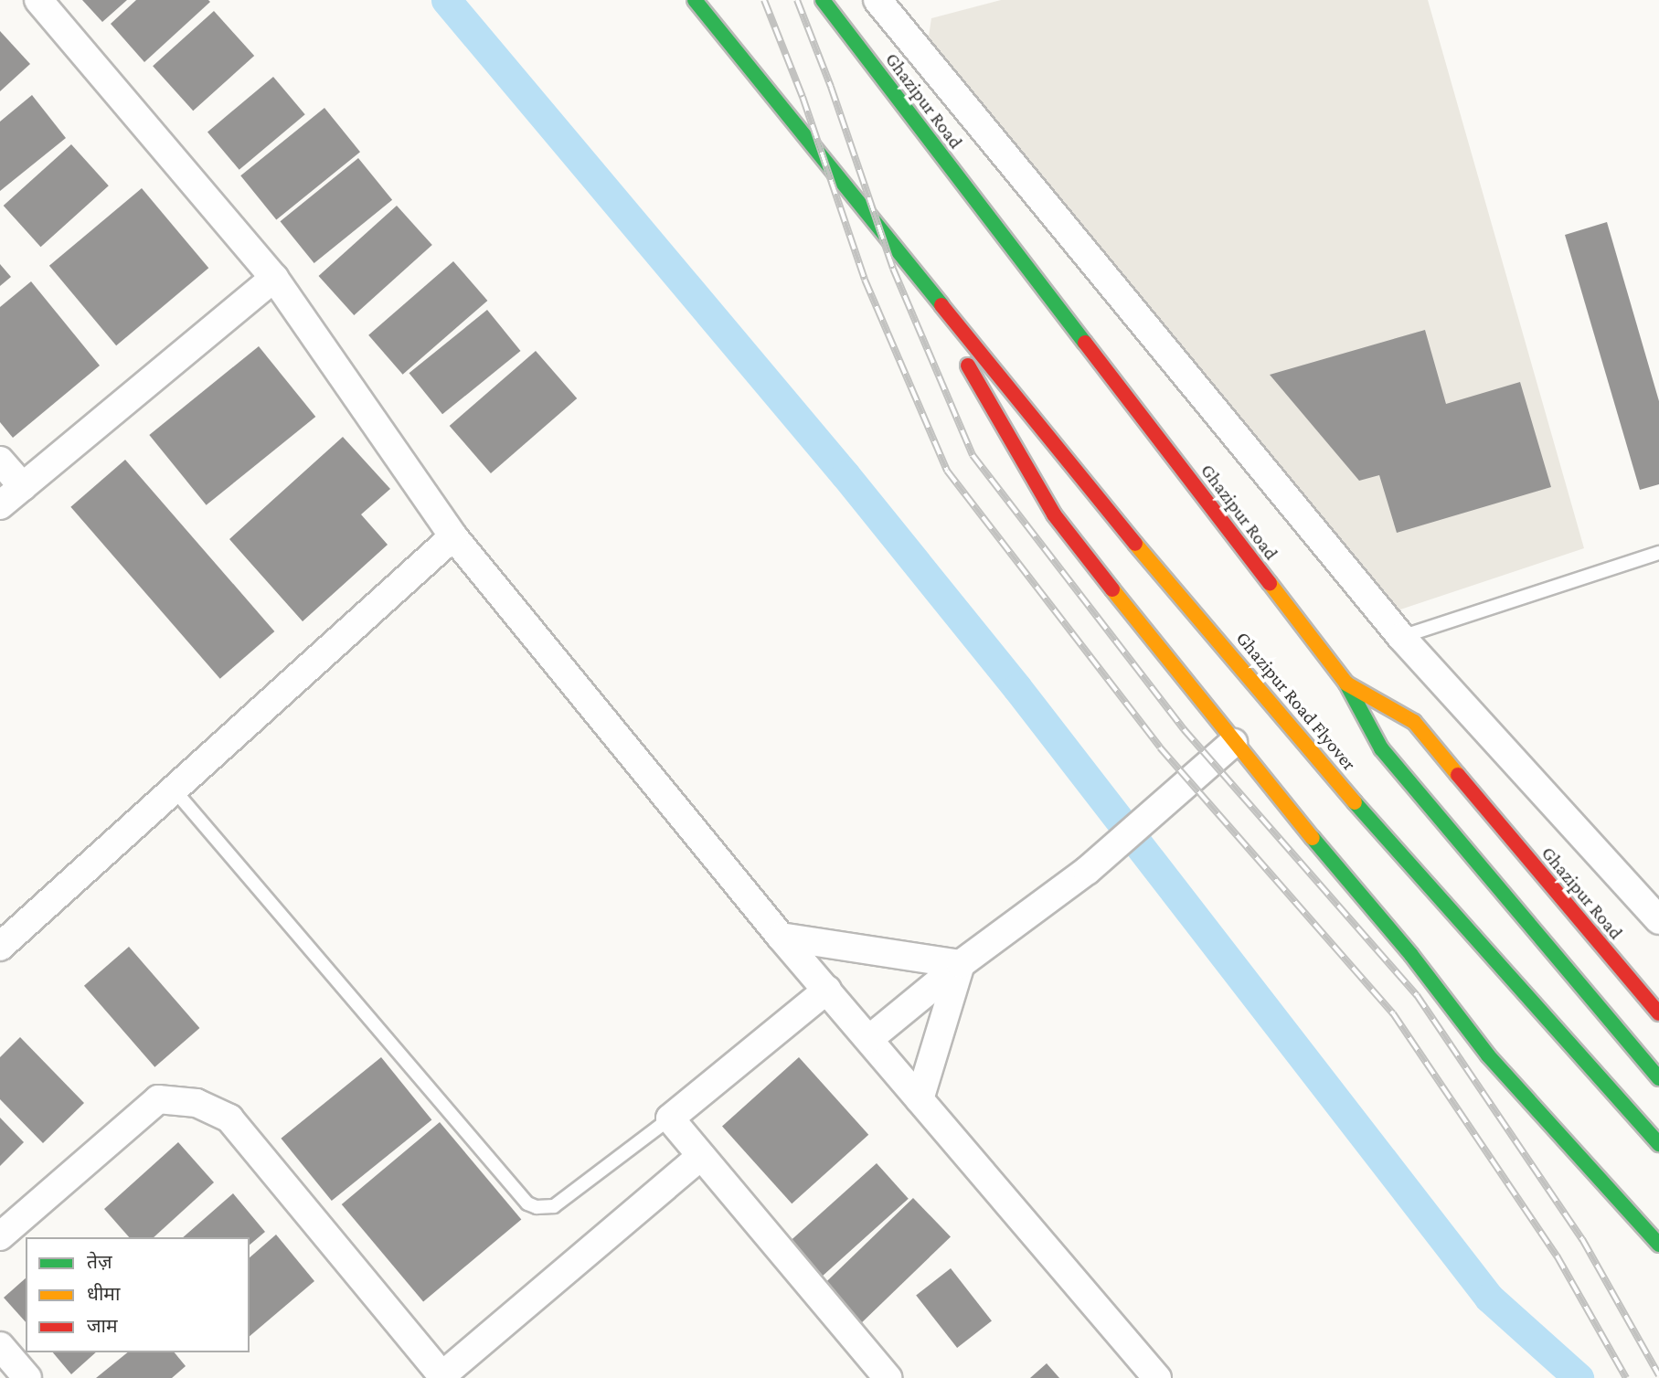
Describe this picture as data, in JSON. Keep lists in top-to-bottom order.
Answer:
{
  "streets": {
    "main road": ["Ghazipur Road", "Ghazipur Road Flyover"]
  },
  "crossings": [
    ["Ghazipur Road", "Ghazipur Road Flyover"]
  ],
  "legend": ["तेज़", "धीमा", "जाम"]
}
